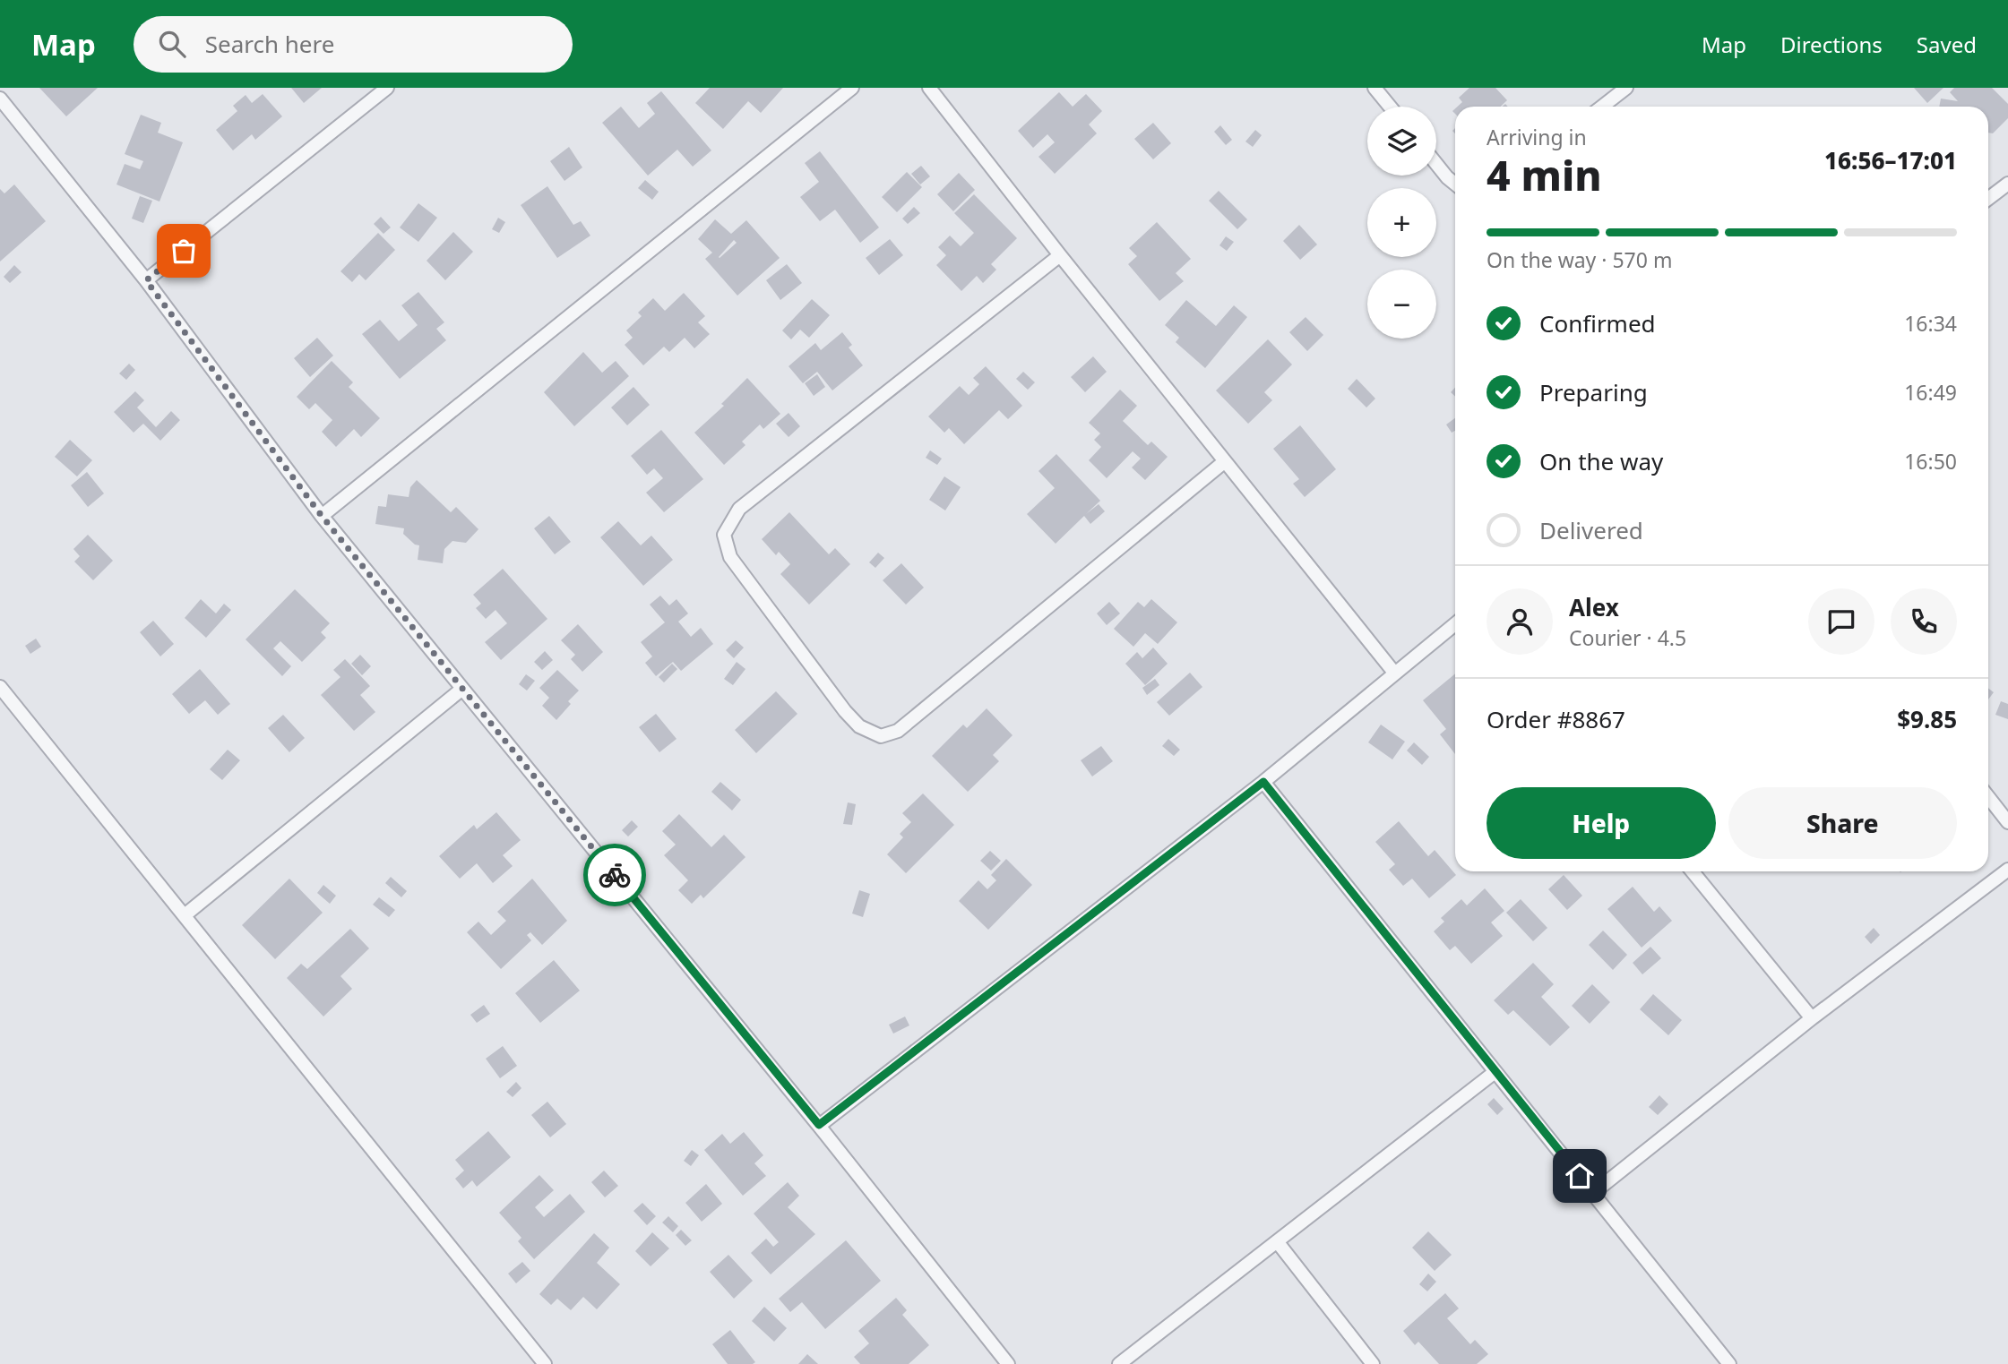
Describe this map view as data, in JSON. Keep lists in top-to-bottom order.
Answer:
{
  "page": {
    "header": "Map",
    "search": "Search here",
    "nav": ["Map", "Directions", "Saved"],
    "map_buttons": ["+", "−"],
    "heading": ["4 min", "Arriving in", "16:56–17:01"],
    "panel": [
      "Alex",
      "Courier · 4.5",
      "Order #8867",
      "$9.85"
    ],
    "bar": "On the way · 570 m",
    "list": [
      ["Confirmed", "16:34"],
      ["Preparing", "16:49"],
      ["On the way", "16:50"],
      "Delivered"
    ],
    "buttons": ["Help", "Share"]
  }
}
